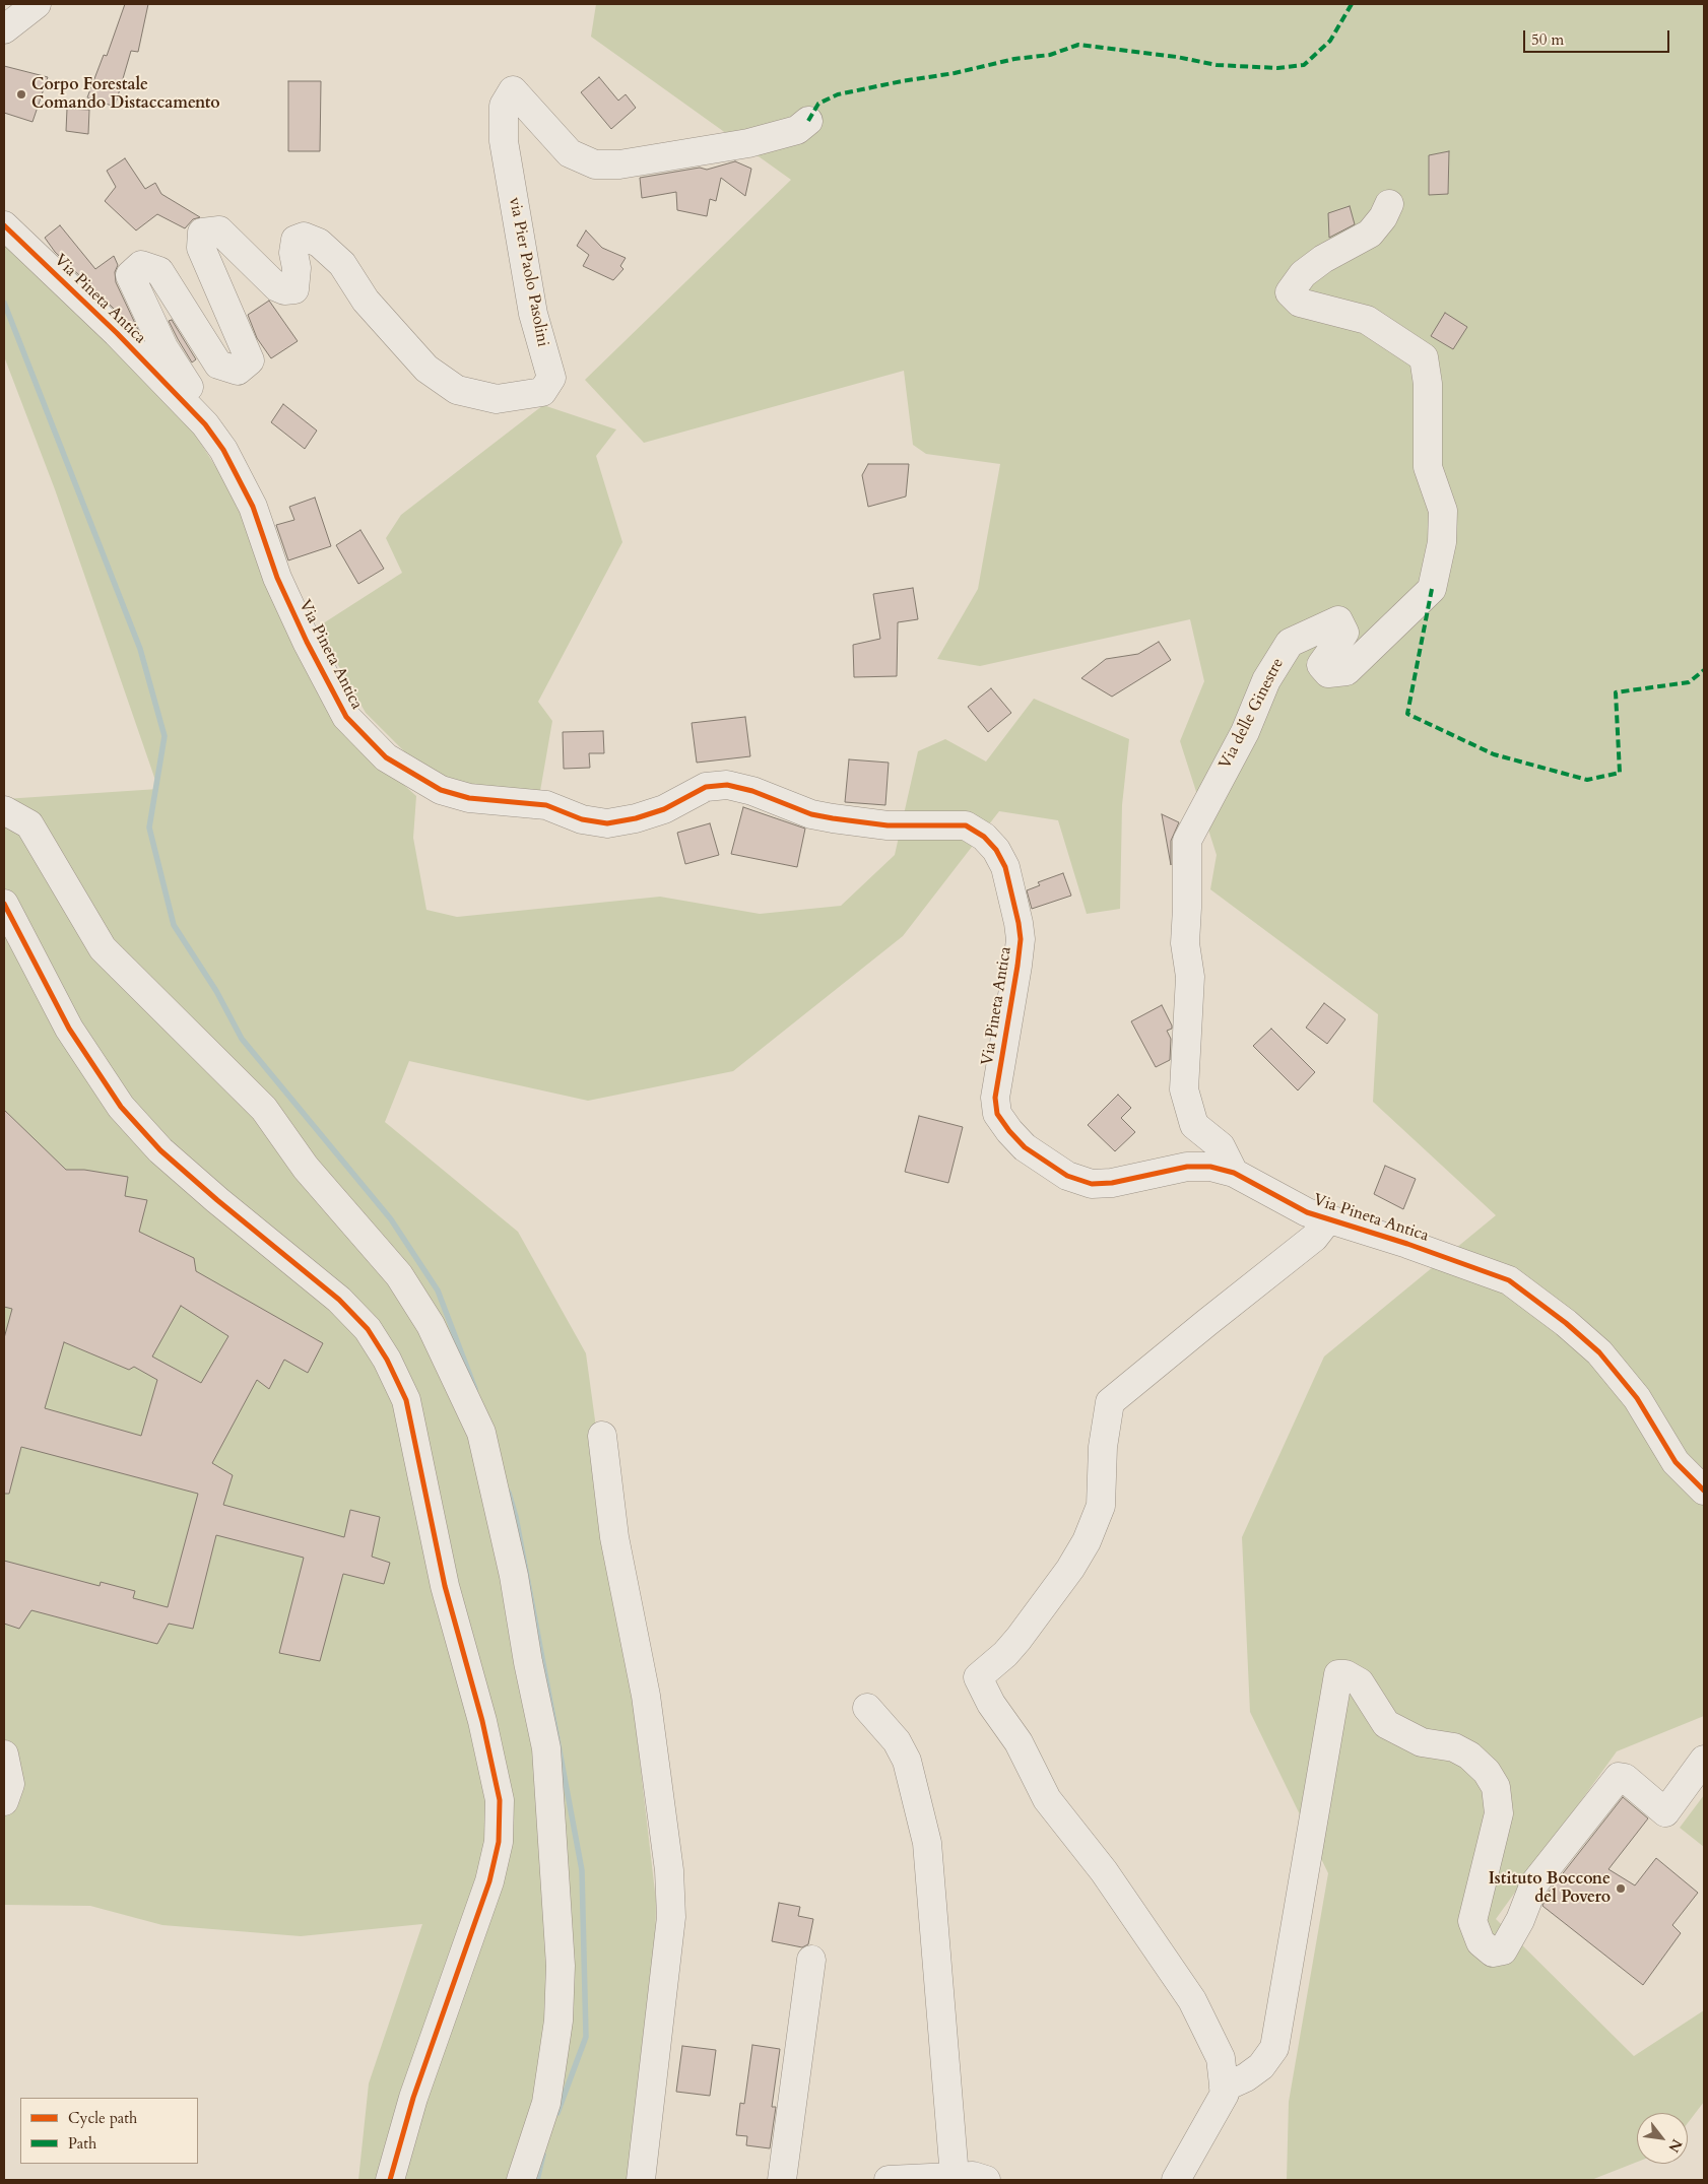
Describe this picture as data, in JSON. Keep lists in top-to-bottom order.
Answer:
{
  "streets": {
    "street": ["via Pier Paolo Pasolini", "Via Pineta Antica", "Via delle Ginestre"]
  },
  "crossings": [
    ["via Pier Paolo Pasolini", "Via Pineta Antica"],
    ["Via Pineta Antica", "Via delle Ginestre"]
  ],
  "places": ["Corpo Forestale Comando Distaccamento", "Istituto Boccone del Povero"],
  "legend": ["Cycle path", "Path"],
  "scale_bar": "50 m",
  "north": "bottom right"
}
